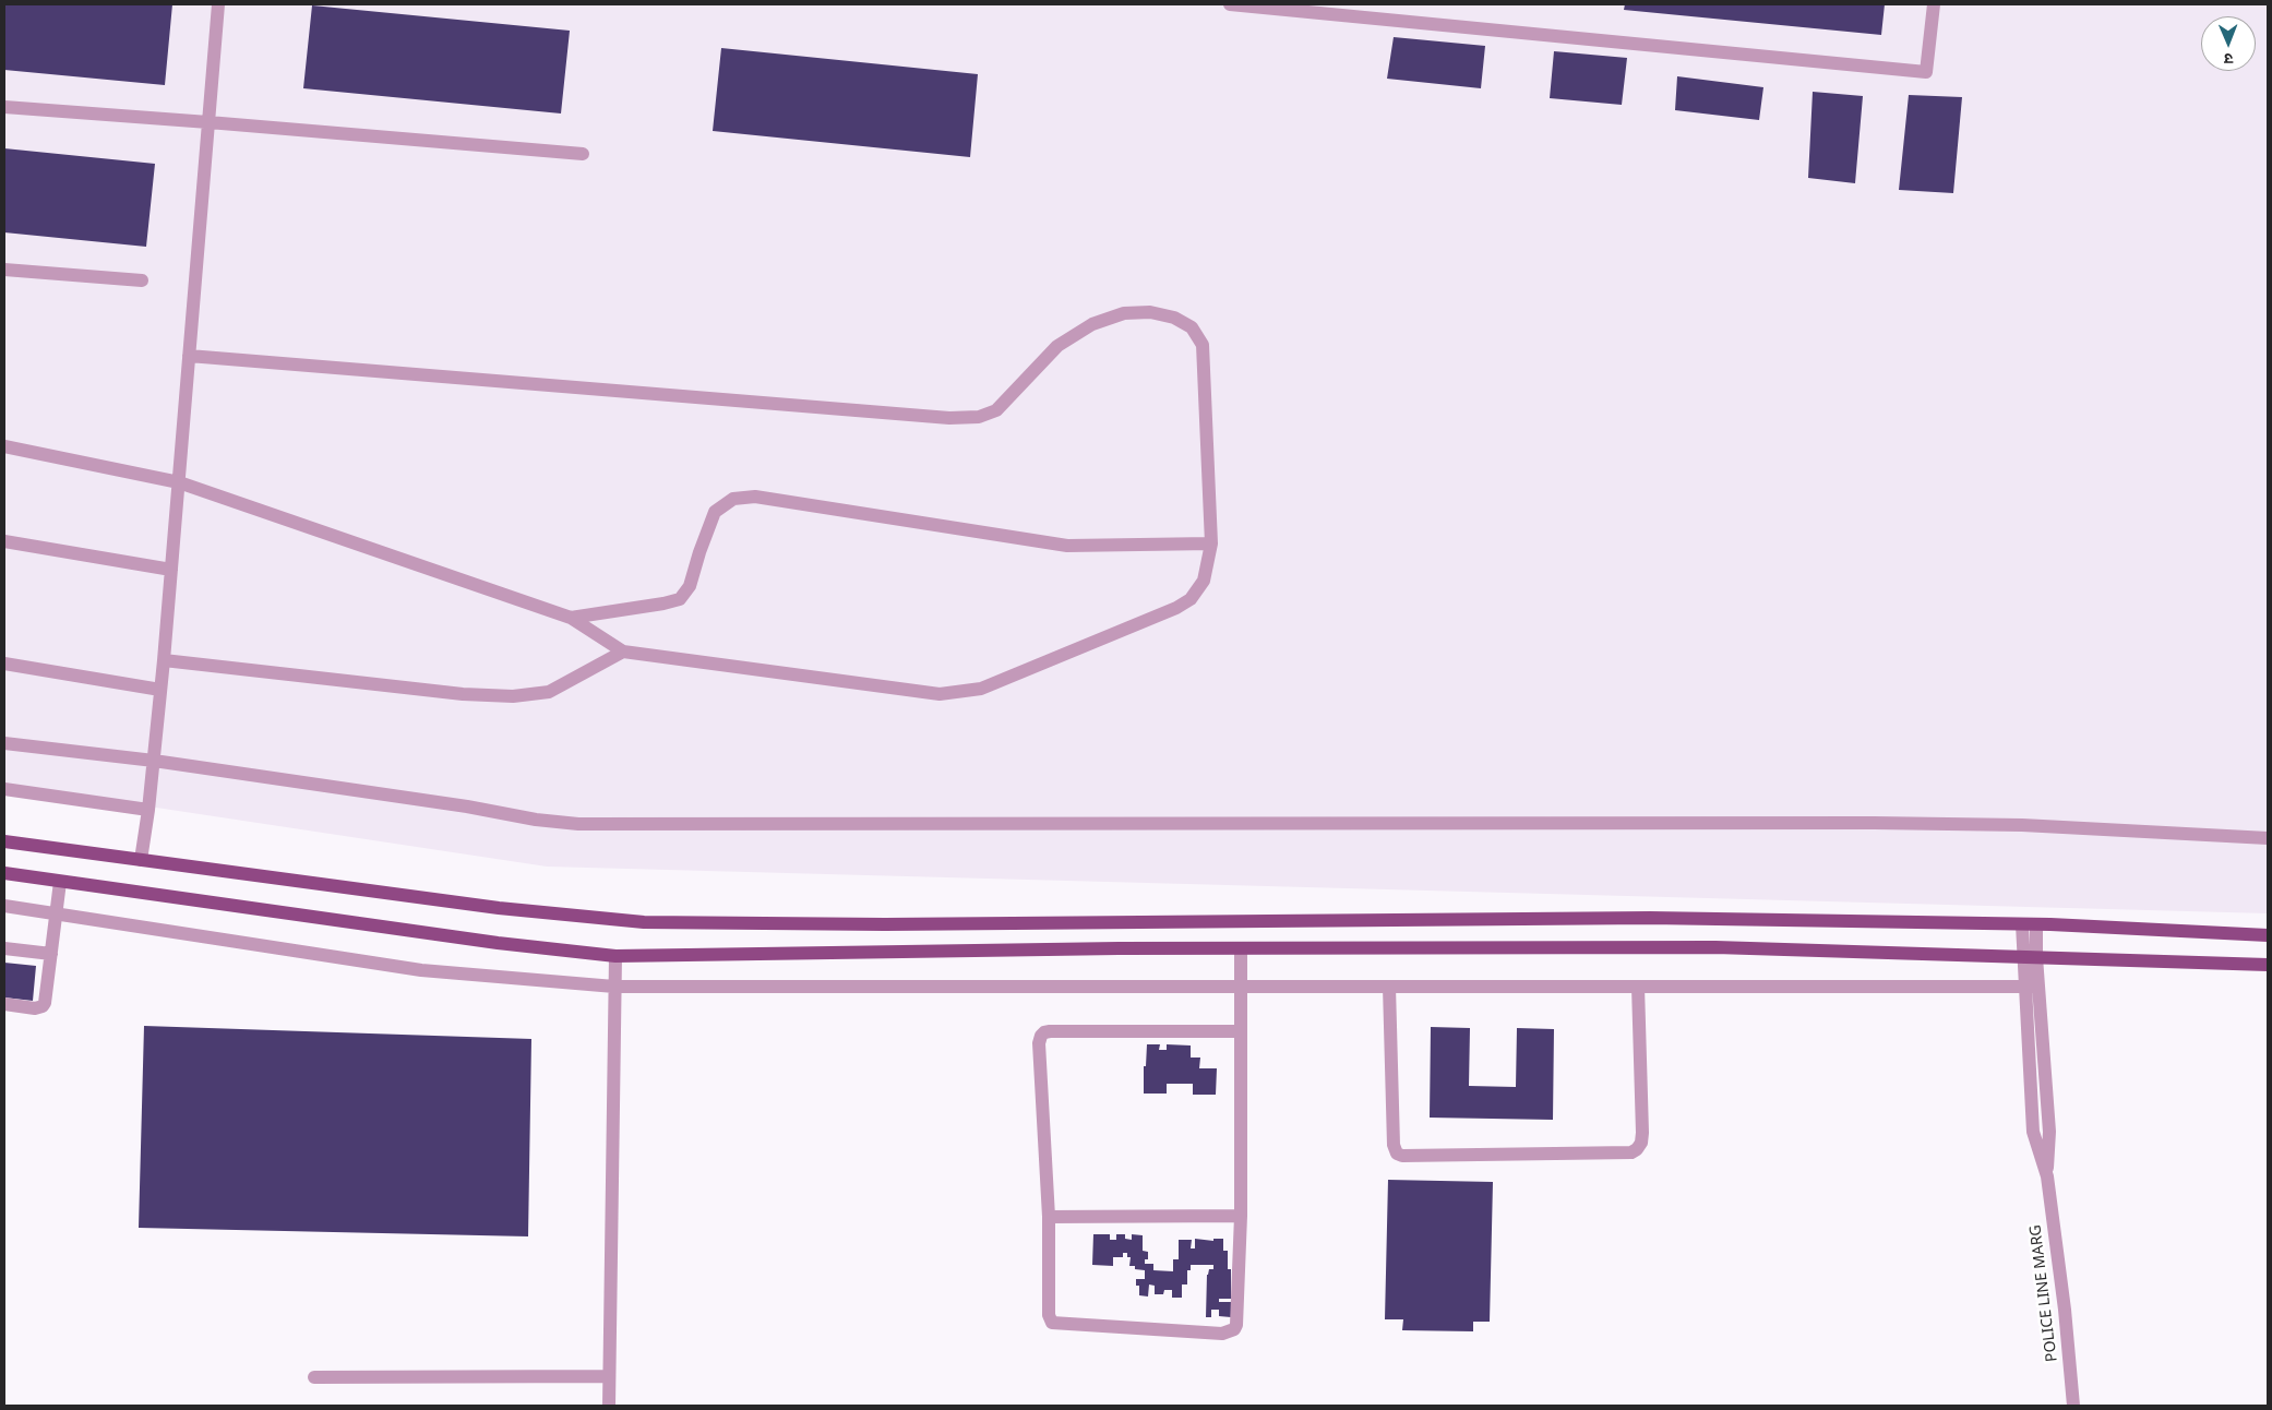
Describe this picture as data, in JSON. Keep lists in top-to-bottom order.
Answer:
{
  "streets": {
    "street": ["POLICE LINE MARG"]
  },
  "north": "bottom"
}
